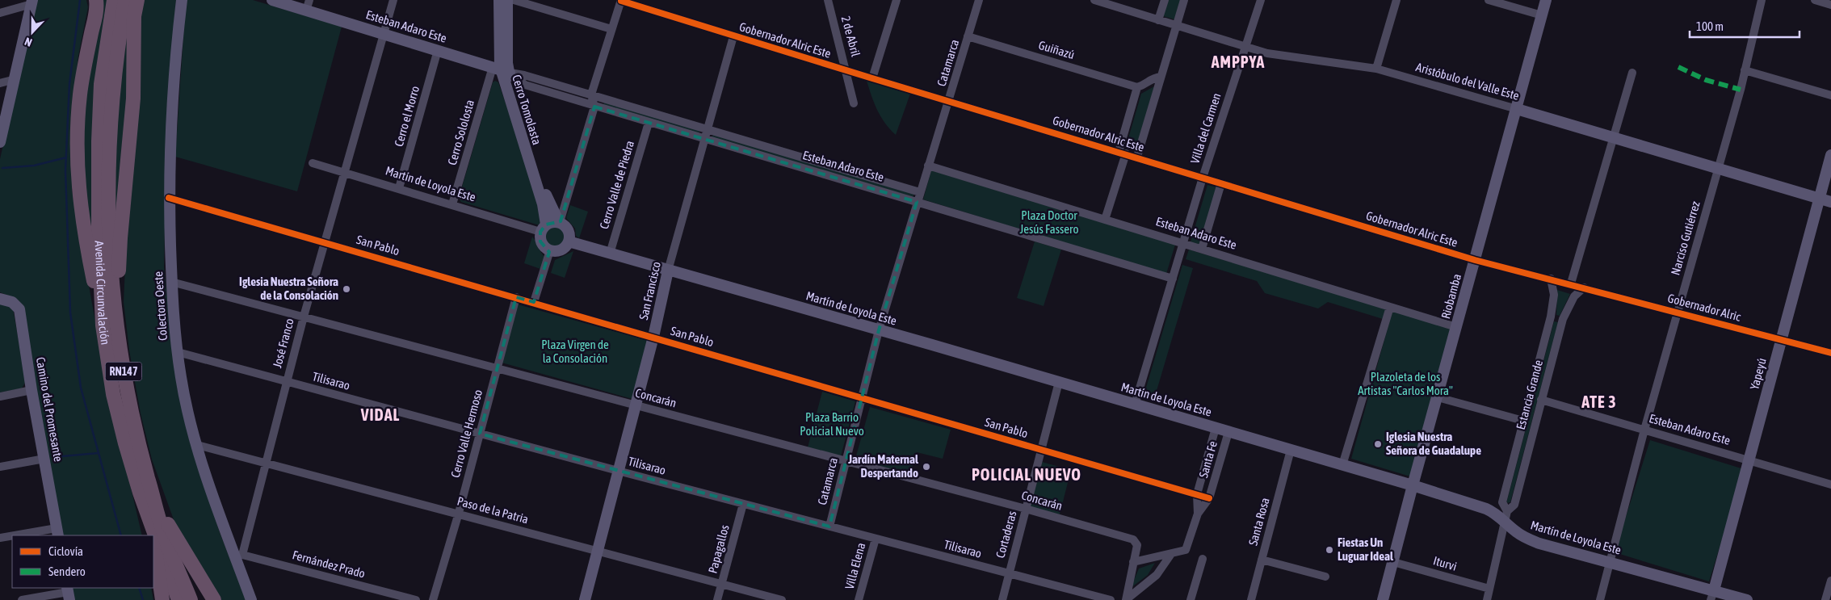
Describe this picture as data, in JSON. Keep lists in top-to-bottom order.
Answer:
{
  "streets": {
    "highway": ["Avenida Circunvalación", "RN147"],
    "main road": [
      "Esteban Adaro Este",
      "Aristóbulo del Valle Este",
      "Cerro Tomolasta",
      "Martín de Loyola Este",
      "San Francisco",
      "Riobamba",
      "Colectora Oeste",
      "Yapeyú",
      "Camino del Promesante"
    ],
    "street": [
      "2 de Abril",
      "Gobernador Alric Este",
      "Guiñazú",
      "Catamarca",
      "Cerro el Morro",
      "Villa del Carmen",
      "Cerro Sololosta",
      "Cerro Valle de Piedra",
      "Narciso Gutiérrez",
      "San Pablo",
      "Gobernador Alric",
      "José Franco",
      "Tilisarao",
      "Estancia Grande",
      "Concarán",
      "Cerro Valle Hermoso",
      "Santa Fe",
      "Paso de la Patria",
      "Santa Rosa",
      "Cortaderas",
      "Papagallos",
      "Iturvi",
      "Fernández Prado",
      "Villa Elena"
    ]
  },
  "crossings": [
    ["Esteban Adaro Este", "Catamarca"],
    ["Esteban Adaro Este", "Cerro Tomolasta"],
    ["Esteban Adaro Este", "Cerro el Morro"],
    ["Esteban Adaro Este", "Villa del Carmen"],
    ["Esteban Adaro Este", "Cerro Sololosta"],
    ["Esteban Adaro Este", "Cerro Valle de Piedra"],
    ["Esteban Adaro Este", "Narciso Gutiérrez"],
    ["Esteban Adaro Este", "San Francisco"],
    ["Esteban Adaro Este", "Riobamba"],
    ["Esteban Adaro Este", "José Franco"],
    ["Esteban Adaro Este", "Yapeyú"],
    ["Esteban Adaro Este", "Estancia Grande"],
    ["2 de Abril", "Gobernador Alric Este"],
    ["Gobernador Alric Este", "Catamarca"],
    ["Gobernador Alric Este", "Villa del Carmen"],
    ["Gobernador Alric Este", "San Francisco"],
    ["Gobernador Alric Este", "Riobamba"],
    ["Gobernador Alric Este", "Gobernador Alric"],
    ["Gobernador Alric Este", "Estancia Grande"],
    ["Guiñazú", "Catamarca"],
    ["Catamarca", "Martín de Loyola Este"],
    ["Catamarca", "San Pablo"],
    ["Catamarca", "Tilisarao"],
    ["Catamarca", "Concarán"],
    ["Aristóbulo del Valle Este", "Villa del Carmen"],
    ["Aristóbulo del Valle Este", "Narciso Gutiérrez"],
    ["Aristóbulo del Valle Este", "Riobamba"],
    ["Aristóbulo del Valle Este", "Yapeyú"],
    ["Cerro Tomolasta", "Cerro Sololosta"],
    ["Cerro Tomolasta", "Martín de Loyola Este"],
    ["Cerro el Morro", "Martín de Loyola Este"],
    ["Villa del Carmen", "Martín de Loyola Este"],
    ["Cerro Sololosta", "Martín de Loyola Este"],
    ["Martín de Loyola Este", "Cerro Valle de Piedra"],
    ["Martín de Loyola Este", "Narciso Gutiérrez"],
    ["Martín de Loyola Este", "San Francisco"],
    ["Martín de Loyola Este", "Riobamba"],
    ["Martín de Loyola Este", "José Franco"],
    ["Martín de Loyola Este", "Yapeyú"],
    ["Martín de Loyola Este", "Estancia Grande"],
    ["Martín de Loyola Este", "Santa Fe"],
    ["Martín de Loyola Este", "Santa Rosa"],
    ["Martín de Loyola Este", "Cortaderas"],
    ["Narciso Gutiérrez", "Gobernador Alric"],
    ["San Pablo", "San Francisco"],
    ["San Pablo", "Colectora Oeste"],
    ["San Pablo", "José Franco"],
    ["San Pablo", "Cerro Valle Hermoso"],
    ["San Pablo", "Santa Fe"],
    ["San Pablo", "Cortaderas"],
    ["San Francisco", "Tilisarao"],
    ["San Francisco", "Concarán"],
    ["San Francisco", "Paso de la Patria"],
    ["Riobamba", "Iturvi"],
    ["Colectora Oeste", "José Franco"],
    ["Colectora Oeste", "Tilisarao"],
    ["Colectora Oeste", "Concarán"],
    ["Colectora Oeste", "Paso de la Patria"],
    ["Colectora Oeste", "Fernández Prado"],
    ["Gobernador Alric", "Yapeyú"],
    ["Gobernador Alric", "Estancia Grande"],
    ["José Franco", "Tilisarao"],
    ["José Franco", "Concarán"],
    ["José Franco", "Paso de la Patria"],
    ["José Franco", "Fernández Prado"],
    ["Tilisarao", "Cerro Valle Hermoso"],
    ["Tilisarao", "Cortaderas"],
    ["Tilisarao", "Papagallos"],
    ["Tilisarao", "Villa Elena"],
    ["Estancia Grande", "Iturvi"],
    ["Concarán", "Cerro Valle Hermoso"],
    ["Concarán", "Santa Fe"],
    ["Concarán", "Cortaderas"],
    ["Cerro Valle Hermoso", "Paso de la Patria"],
    ["Paso de la Patria", "Papagallos"]
  ],
  "districts": [
    "AMPPYA",
    "ATE 3",
    "VIDAL",
    "POLICIAL NUEVO"
  ],
  "parks": [
    "Plaza Doctor Jesús Fassero",
    "Plaza Virgen de la Consolación",
    "Plazoleta de los Artistas \"Carlos Mora\"",
    "Plaza Barrio Policial Nuevo"
  ],
  "places": [
    "Iglesia Nuestra Señora de la Consolación",
    "Iglesia Nuestra Señora de Guadalupe",
    "Jardín Maternal Despertando",
    "Fiestas Un Luguar Ideal"
  ],
  "legend": ["Ciclovía", "Sendero"],
  "scale_bar": "100 m",
  "north": "bottom"
}
